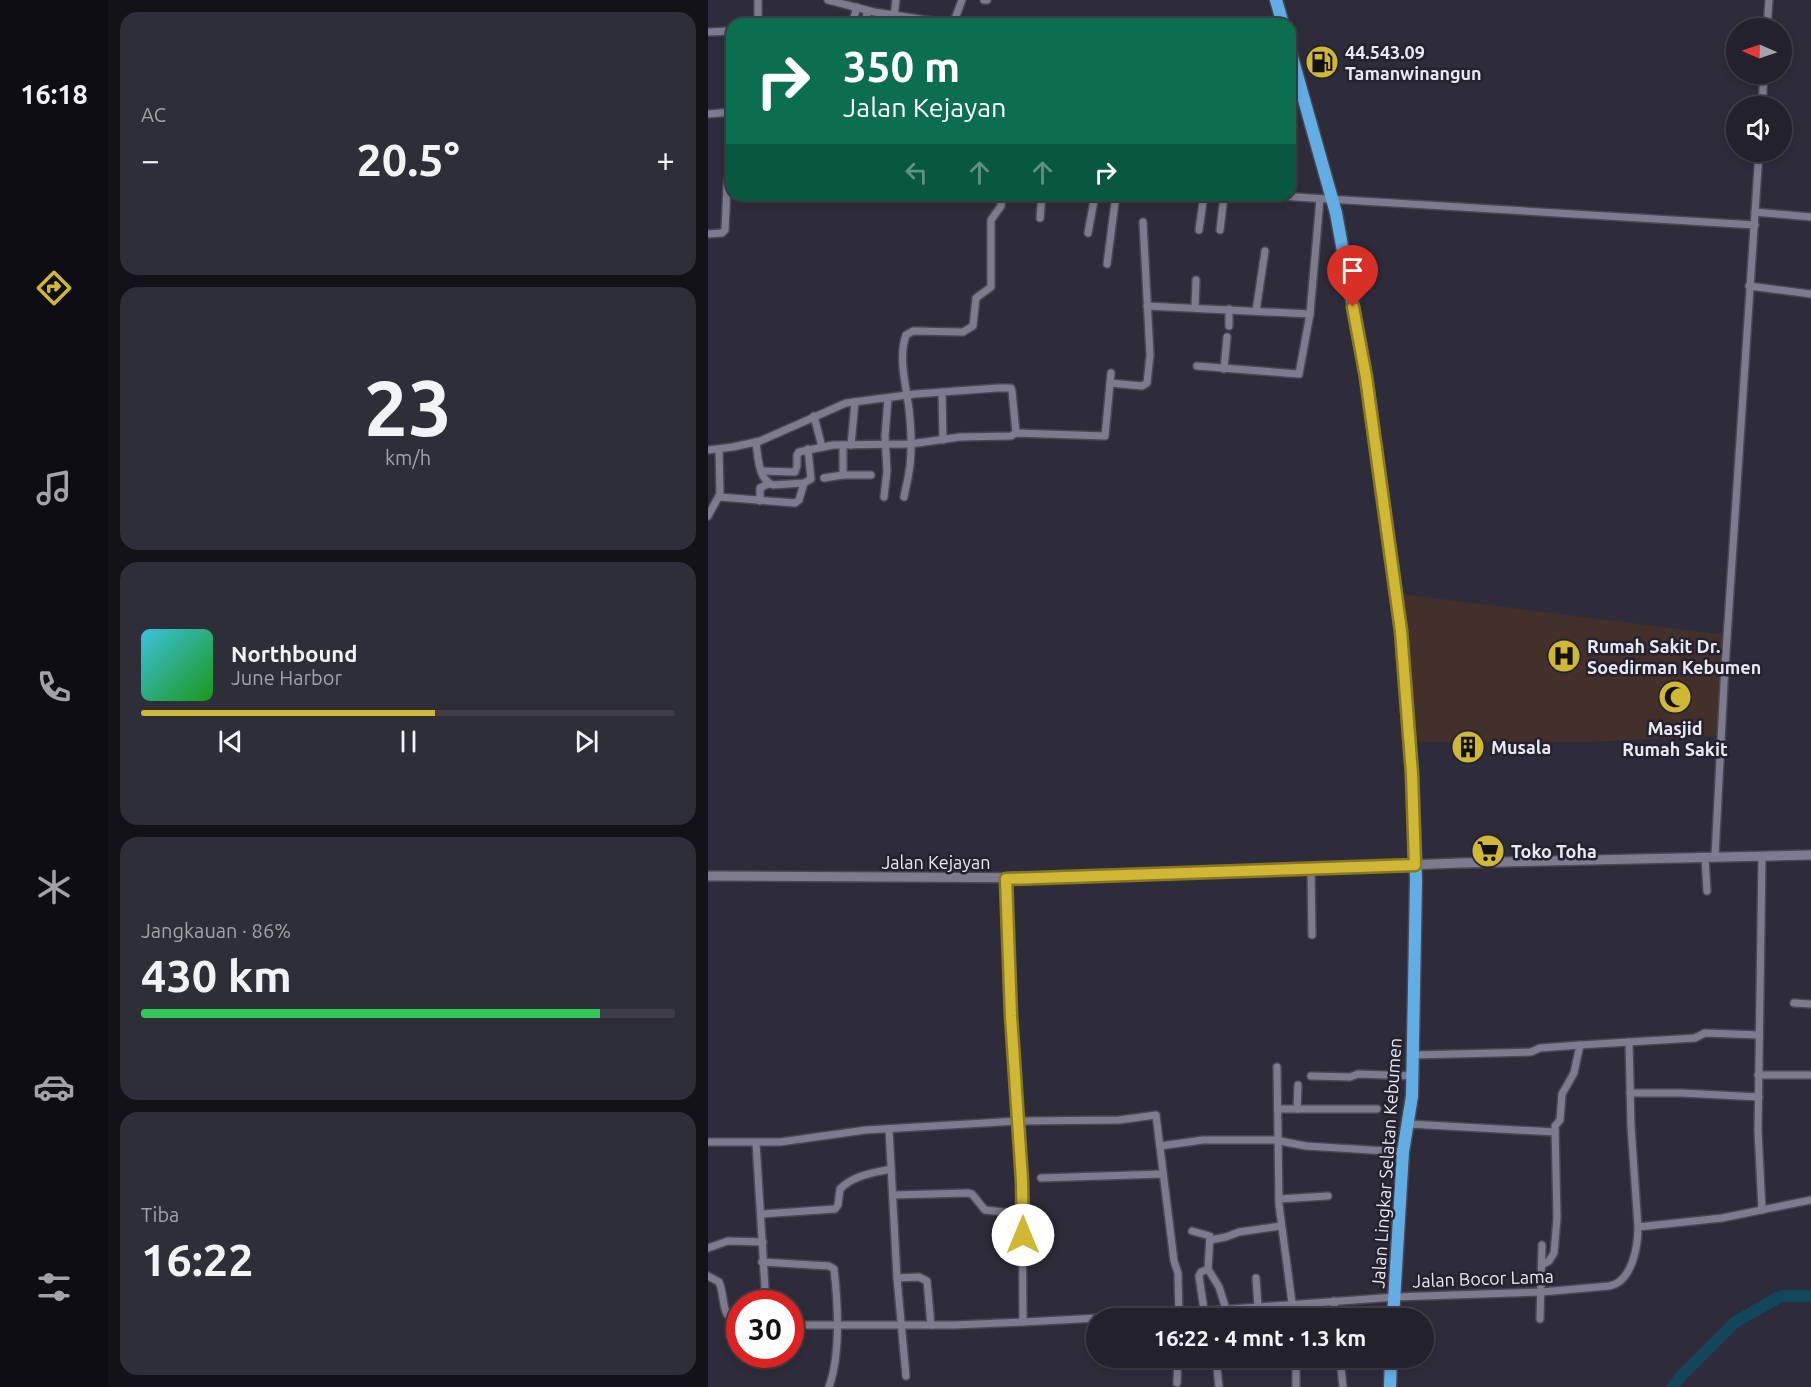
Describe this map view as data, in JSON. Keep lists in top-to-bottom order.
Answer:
{
  "streets": {
    "highway": ["Jalan Lingkar Selatan Kebumen"],
    "main road": ["Jalan Kejayan"],
    "street": ["Jalan Bocor Lama"]
  },
  "crossings": [
    ["Jalan Kejayan", "Jalan Lingkar Selatan Kebumen"],
    ["Jalan Lingkar Selatan Kebumen", "Jalan Bocor Lama"]
  ],
  "places": {
    "fuel station": ["44.543.09 Tamanwinangun"],
    "hospital": ["Rumah Sakit Dr. Soedirman Kebumen"],
    "mosque": ["Masjid Rumah Sakit"],
    "building": ["Musala"],
    "supermarket": ["Toko Toha"]
  },
  "north": "left",
  "page": {
    "tabs": "16:18",
    "tile": [
      "AC",
      ["23", "km/h"],
      ["Jangkauan · 86%", "430 km"],
      ["Tiba", "16:22"]
    ],
    "turn": ["350 m", "Jalan Kejayan"],
    "heat": ["−", "20.5°", "+"],
    "song": ["Northbound", "June Harbor"],
    "limit": "30",
    "trip": "16:22 · 4 mnt · 1.3 km"
  }
}
